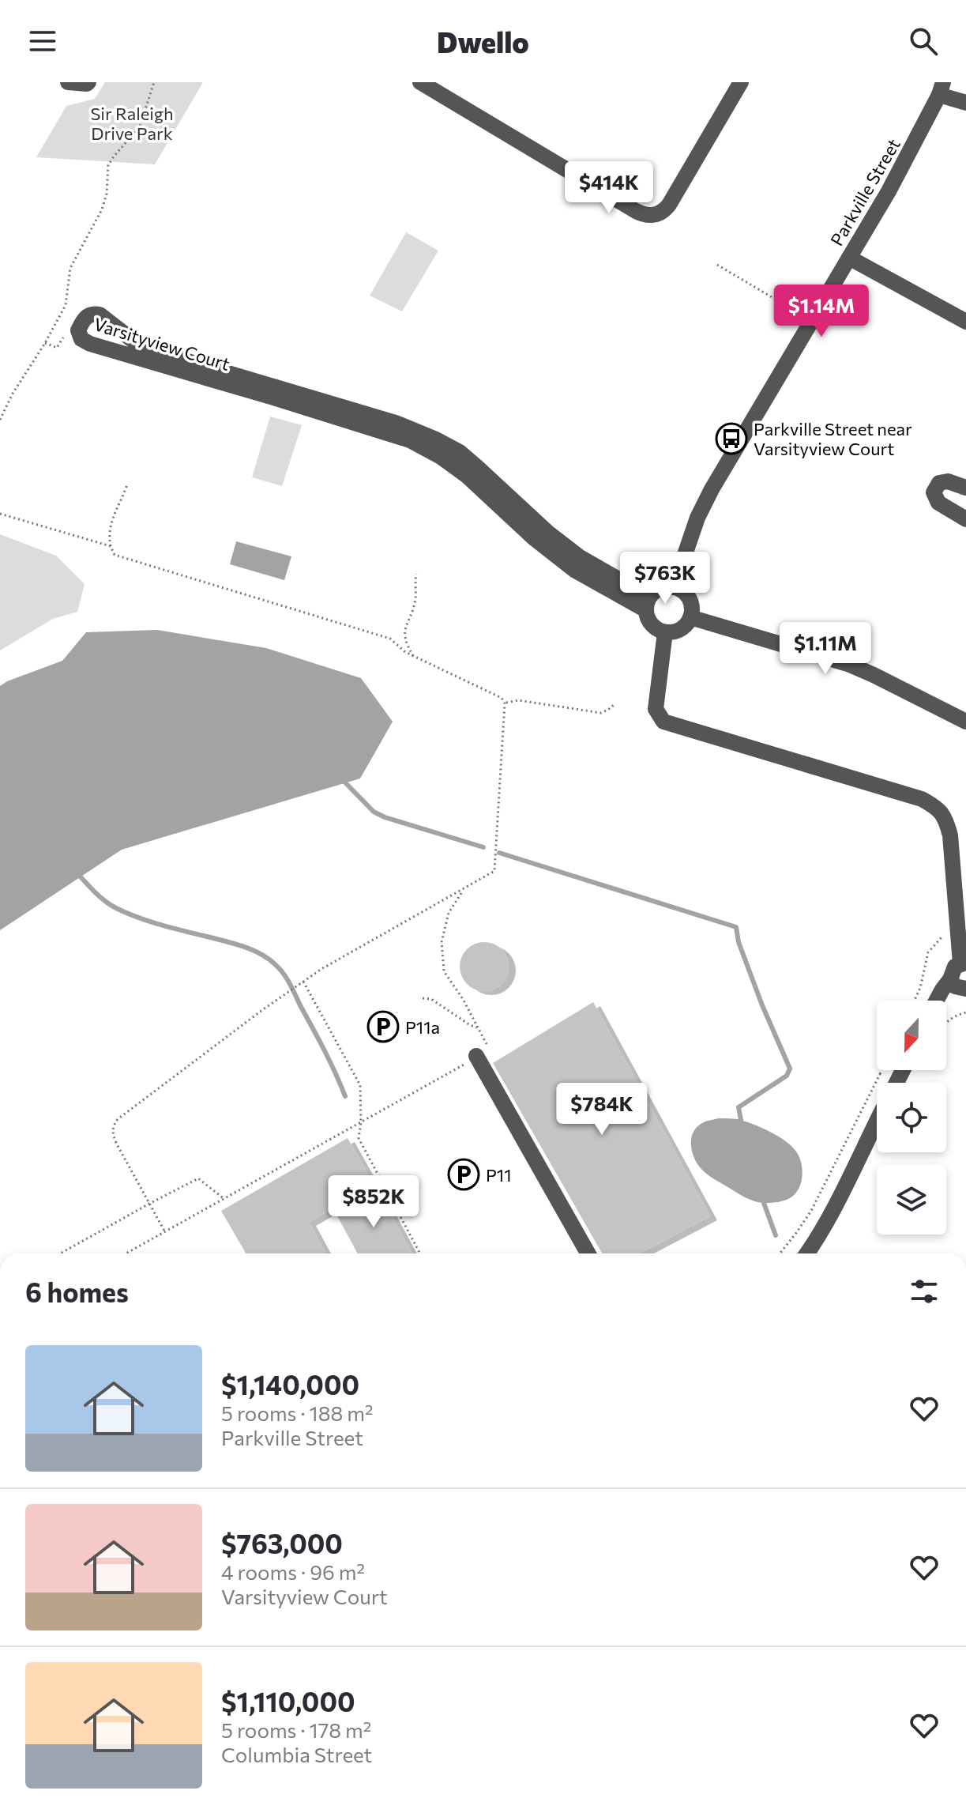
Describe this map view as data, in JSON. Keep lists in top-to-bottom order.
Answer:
{
  "streets": {
    "street": ["Parkville Street", "Varsityview Court"]
  },
  "crossings": [
    ["Parkville Street", "Varsityview Court"]
  ],
  "parks": ["Sir Raleigh Drive Park"],
  "places": {
    "bus stop": ["Parkville Street near Varsityview Court"],
    "parking": ["P11a", "P11"]
  },
  "north": "bottom",
  "page": {
    "header": "Dwello",
    "price": [
      "$414K",
      "$1.14M",
      "$763K",
      "$1.11M",
      "$784K",
      "$852K"
    ],
    "heading": "6 homes",
    "list": [
      {
        "name": "$1,140,000",
        "note": "5 rooms · 188 m² · Parkville Street"
      },
      {
        "name": "$763,000",
        "note": "4 rooms · 96 m² · Varsityview Court"
      },
      {
        "name": "$1,110,000",
        "note": "5 rooms · 178 m² · Columbia Street"
      }
    ]
  }
}
